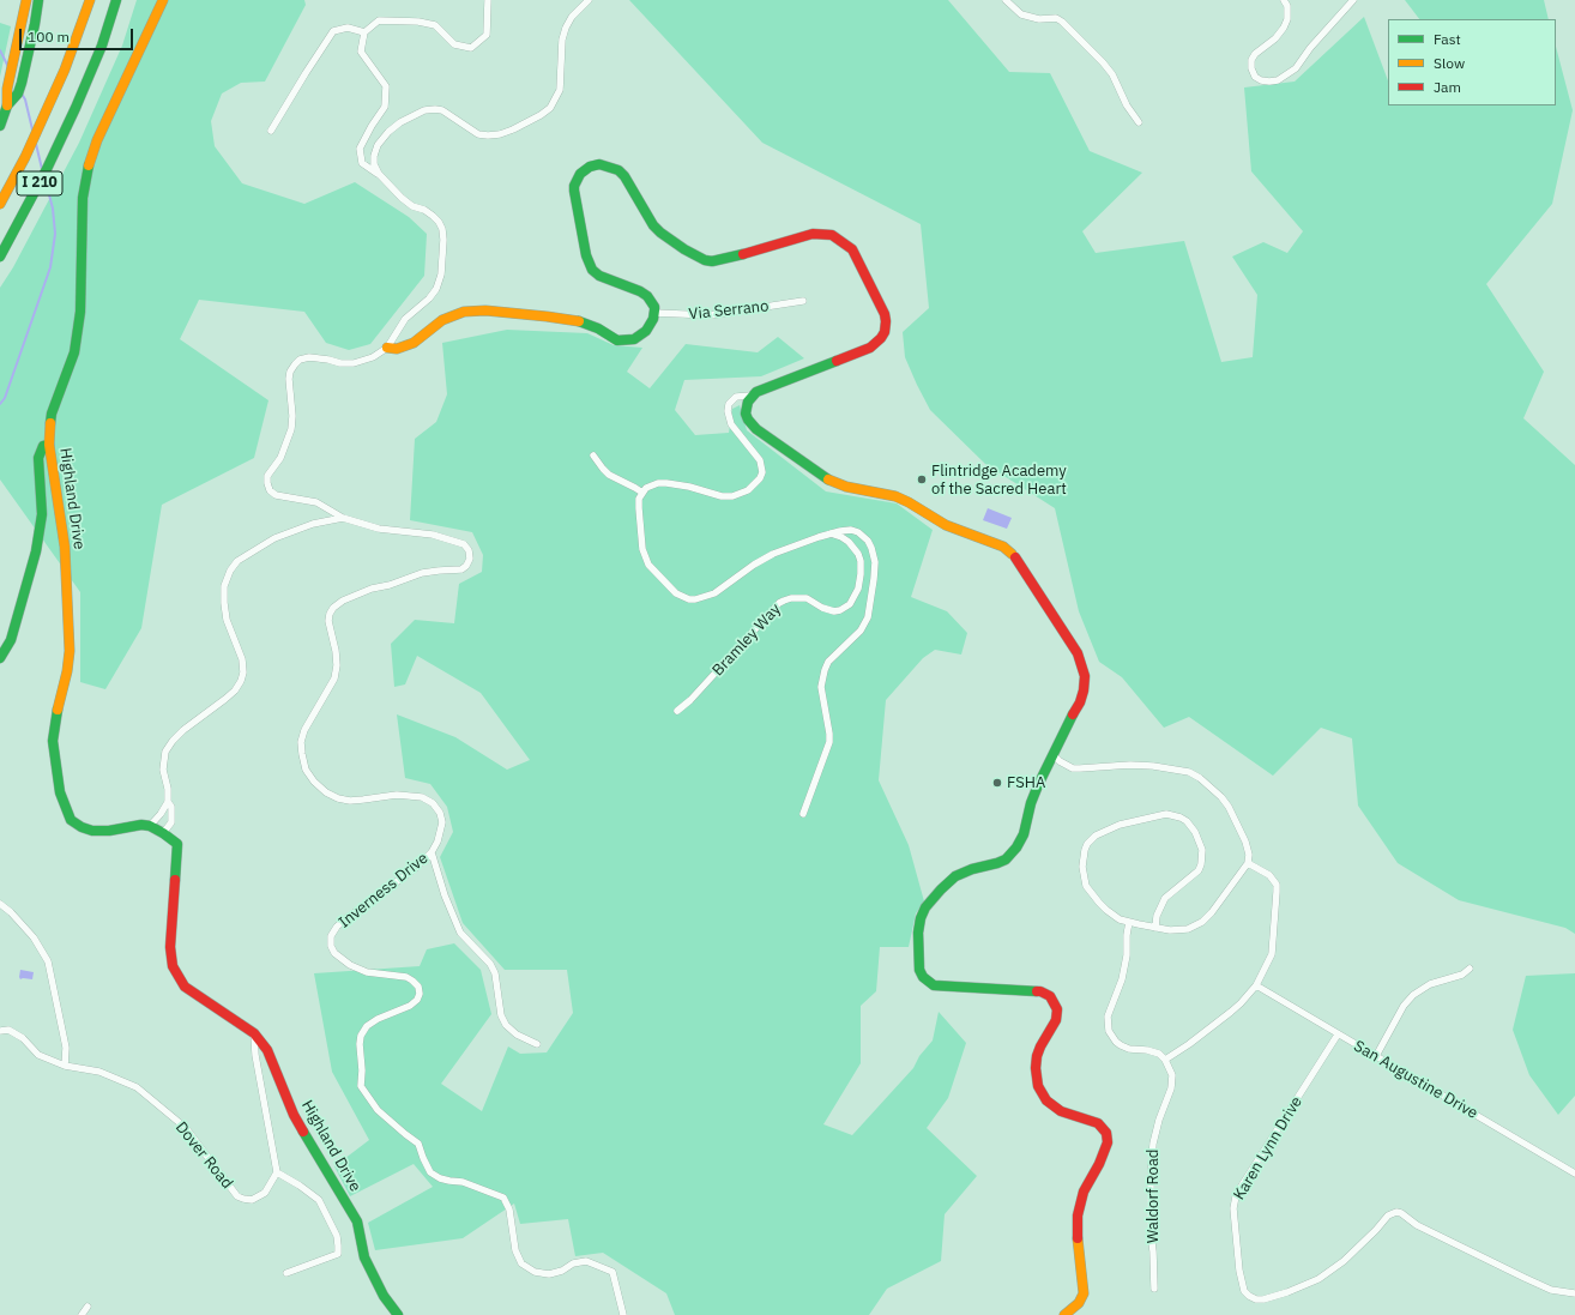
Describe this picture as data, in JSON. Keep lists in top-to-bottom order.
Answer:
{
  "streets": {
    "main road": ["I 210", "Highland Drive"],
    "street": [
      "Via Serrano",
      "Bramley Way",
      "Inverness Drive",
      "San Augustine Drive",
      "Karen Lynn Drive",
      "Dover Road",
      "Waldorf Road"
    ]
  },
  "crossings": [
    ["San Augustine Drive", "Karen Lynn Drive"]
  ],
  "places": ["Flintridge Academy of the Sacred Heart", "FSHA"],
  "legend": ["Fast", "Slow", "Jam"],
  "scale_bar": "100 m"
}
